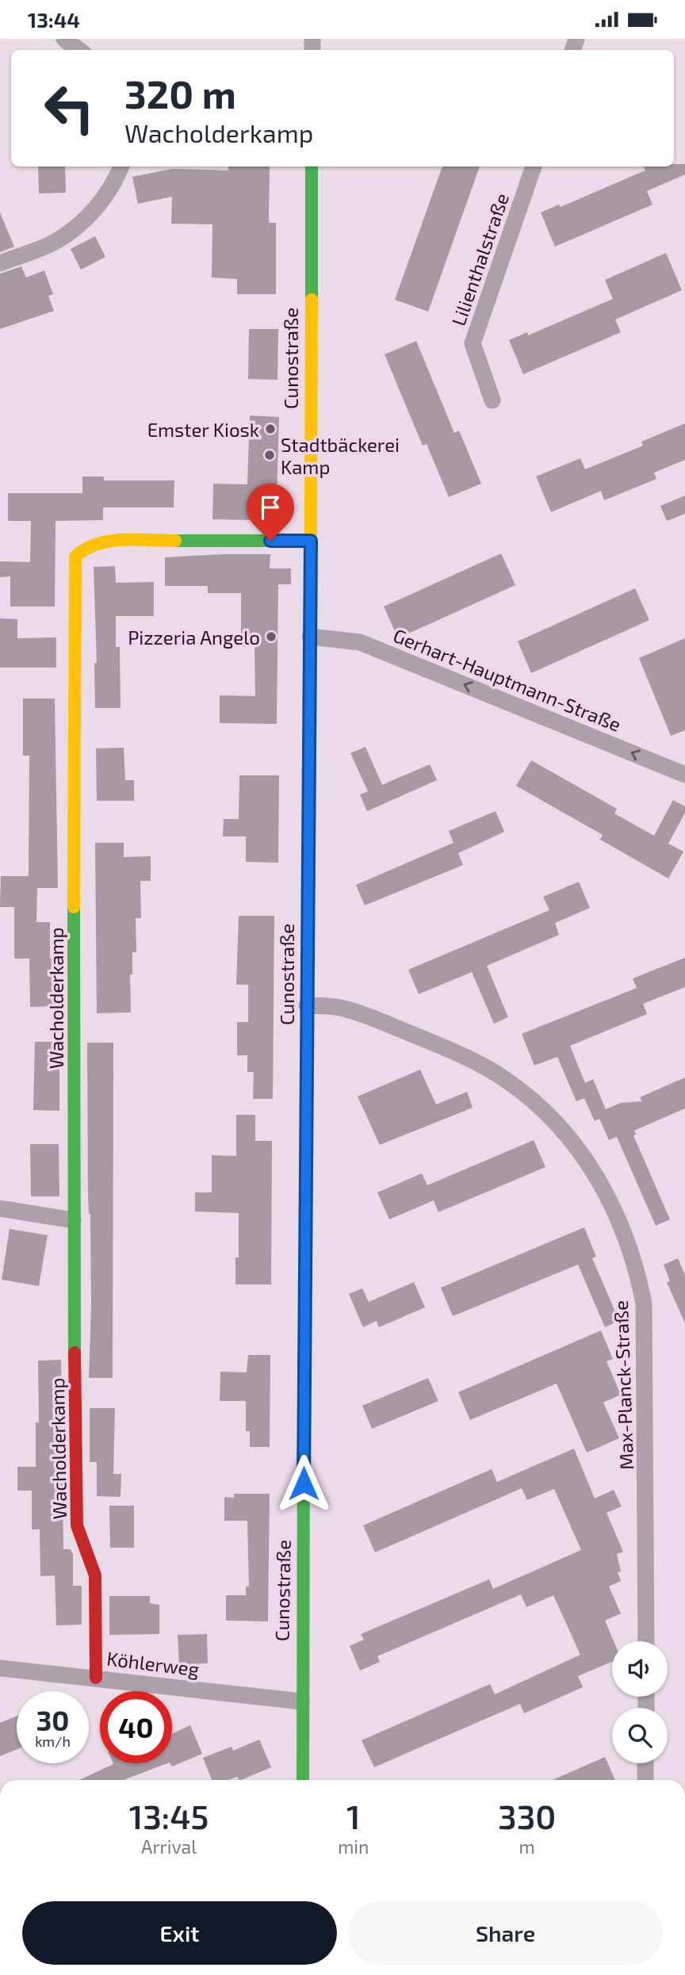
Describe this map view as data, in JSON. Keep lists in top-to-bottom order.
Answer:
{
  "streets": {
    "street": [
      "Lilienthalstraße",
      "Cunostraße",
      "Gerhart-Hauptmann-Straße",
      "Wacholderkamp",
      "Max-Planck-Straße",
      "Köhlerweg"
    ]
  },
  "crossings": [
    ["Cunostraße", "Gerhart-Hauptmann-Straße"],
    ["Cunostraße", "Wacholderkamp"],
    ["Cunostraße", "Max-Planck-Straße"],
    ["Cunostraße", "Köhlerweg"],
    ["Wacholderkamp", "Köhlerweg"]
  ],
  "one_way": ["Gerhart-Hauptmann-Straße"],
  "places": ["Emster Kiosk", "Stadtbäckerei Kamp", "Pizzeria Angelo"],
  "page": {
    "status": "13:44",
    "turn": ["320 m", "Wacholderkamp"],
    "speed": "30 km/h",
    "limit": "40",
    "eta": [
      "13:45",
      "Arrival",
      "1",
      "min",
      "330",
      "m"
    ],
    "buttons": ["Exit", "Share"]
  }
}
